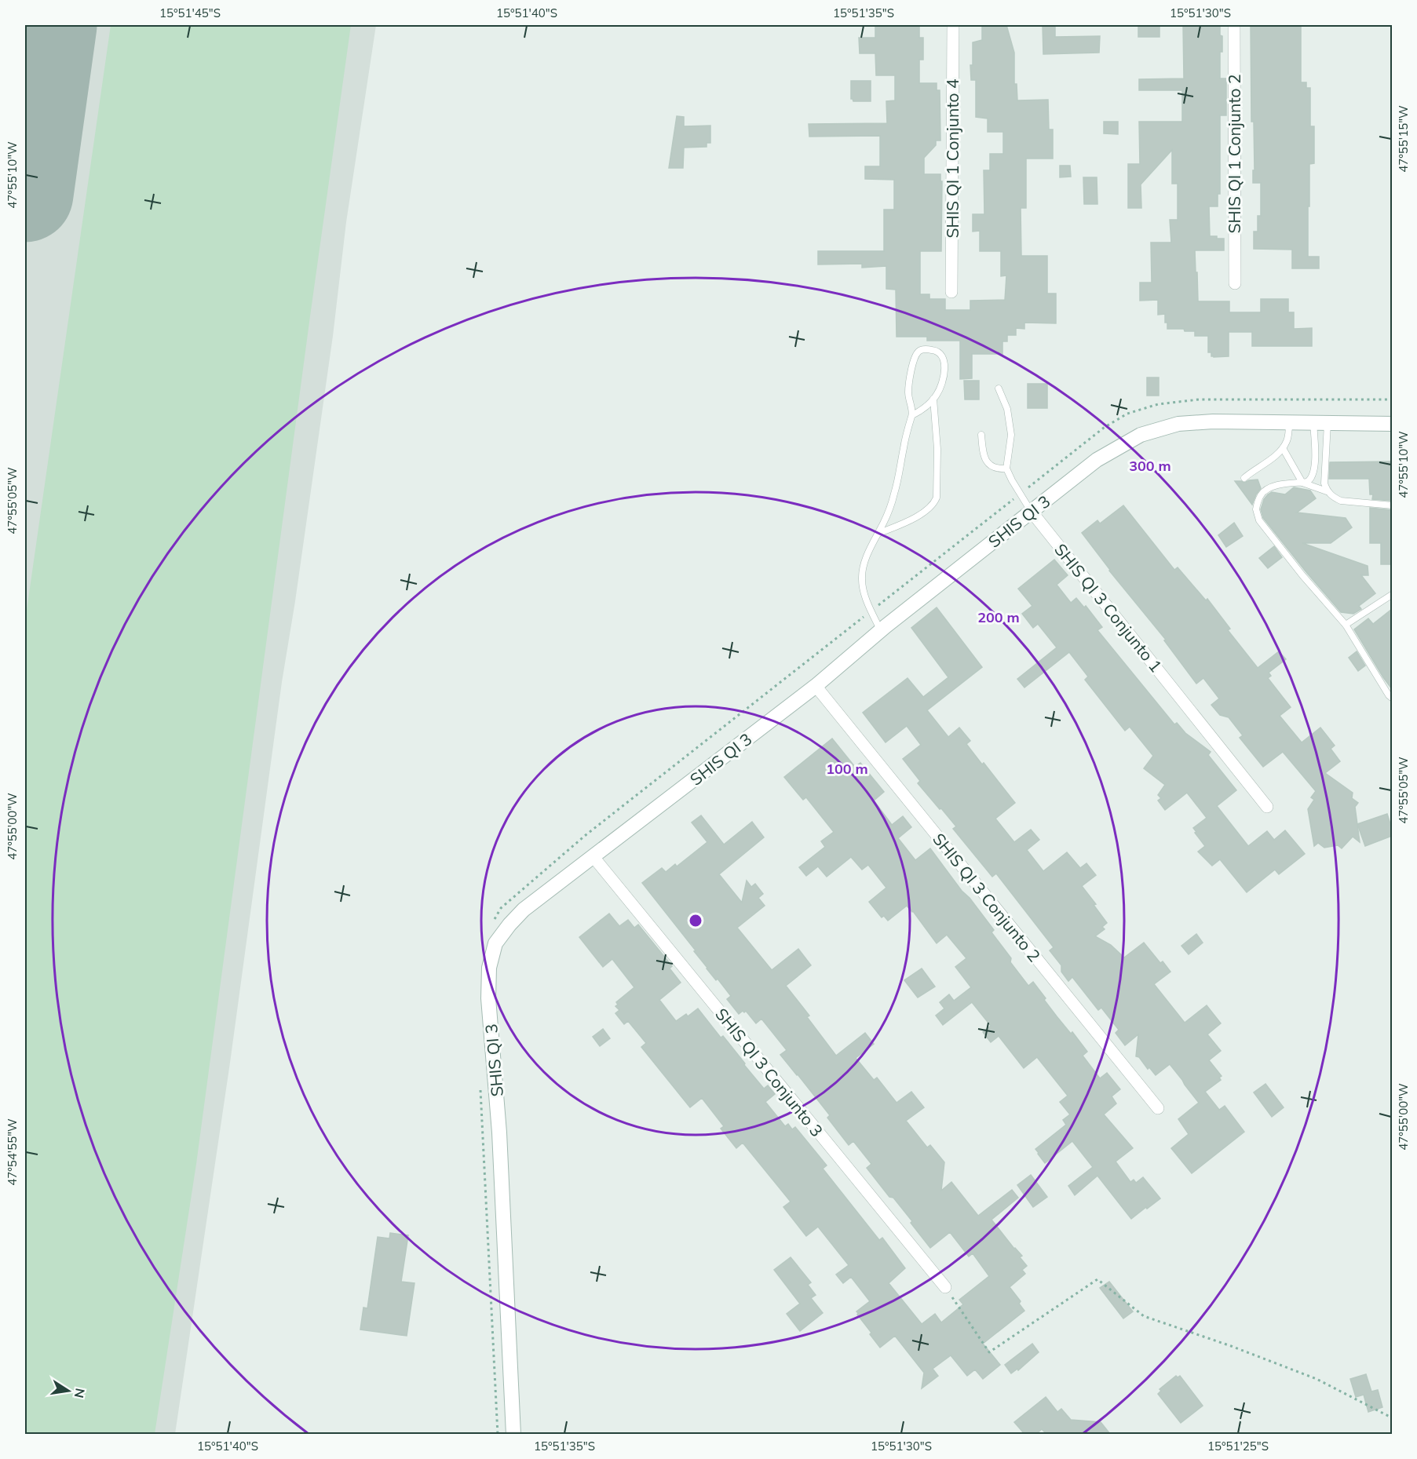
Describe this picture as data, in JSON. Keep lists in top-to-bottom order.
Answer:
{
  "streets": {
    "street": [
      "SHIS QI 1 Conjunto 2",
      "SHIS QI 1 Conjunto 4",
      "SHIS QI 3",
      "SHIS QI 3 Conjunto 1",
      "SHIS QI 3 Conjunto 2",
      "SHIS QI 3 Conjunto 3"
    ]
  },
  "crossings": [
    ["SHIS QI 3", "SHIS QI 3 Conjunto 1"],
    ["SHIS QI 3", "SHIS QI 3 Conjunto 2"],
    ["SHIS QI 3", "SHIS QI 3 Conjunto 3"]
  ],
  "north": "right",
  "coordinates": [
    "15°51'45\"S",
    "15°51'40\"S",
    "15°51'35\"S",
    "15°51'30\"S",
    "47°55'15\"W",
    "47°55'10\"W",
    "47°55'05\"W",
    "47°55'00\"W",
    "47°54'55\"W",
    "15°51'25\"S"
  ],
  "rings": ["300 m", "200 m", "100 m"]
}
